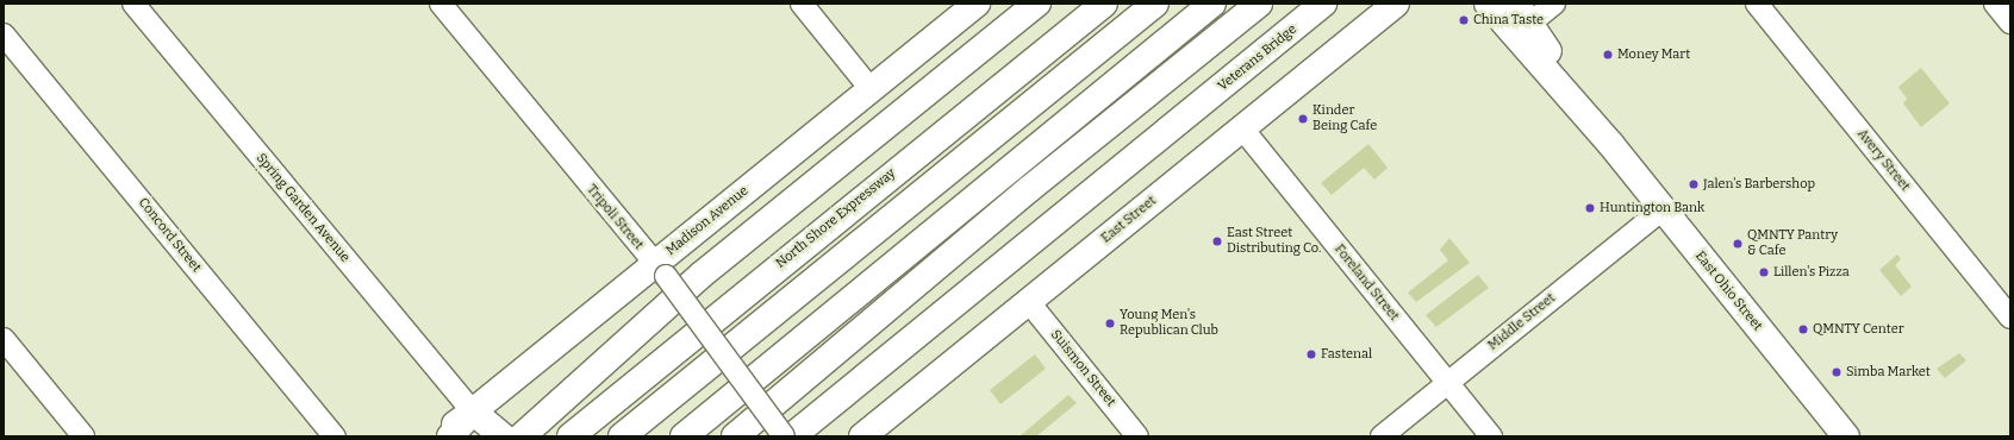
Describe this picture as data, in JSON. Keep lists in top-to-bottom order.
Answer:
{
  "streets": {
    "main road": [
      "Veterans Bridge",
      "North Shore Expressway",
      "East Street",
      "Madison Avenue",
      "East Ohio Street"
    ],
    "street": [
      "Avery Street",
      "Spring Garden Avenue",
      "Tripoli Street",
      "Concord Street",
      "Foreland Street",
      "Middle Street",
      "Suismon Street"
    ]
  },
  "crossings": [
    ["Spring Garden Avenue", "Madison Avenue"],
    ["Tripoli Street", "Madison Avenue"],
    ["East Street", "Foreland Street"],
    ["East Street", "Suismon Street"],
    ["Foreland Street", "Middle Street"],
    ["East Ohio Street", "Middle Street"]
  ],
  "places": [
    "China Taste",
    "Money Mart",
    "Kinder Being Cafe",
    "Jalen's Barbershop",
    "Huntington Bank",
    "East Street Distributing Co.",
    "QMNTY Pantry & Cafe",
    "Lillen's Pizza",
    "Young Men's Republican Club",
    "QMNTY Center",
    "Fastenal",
    "Simba Market"
  ]
}
